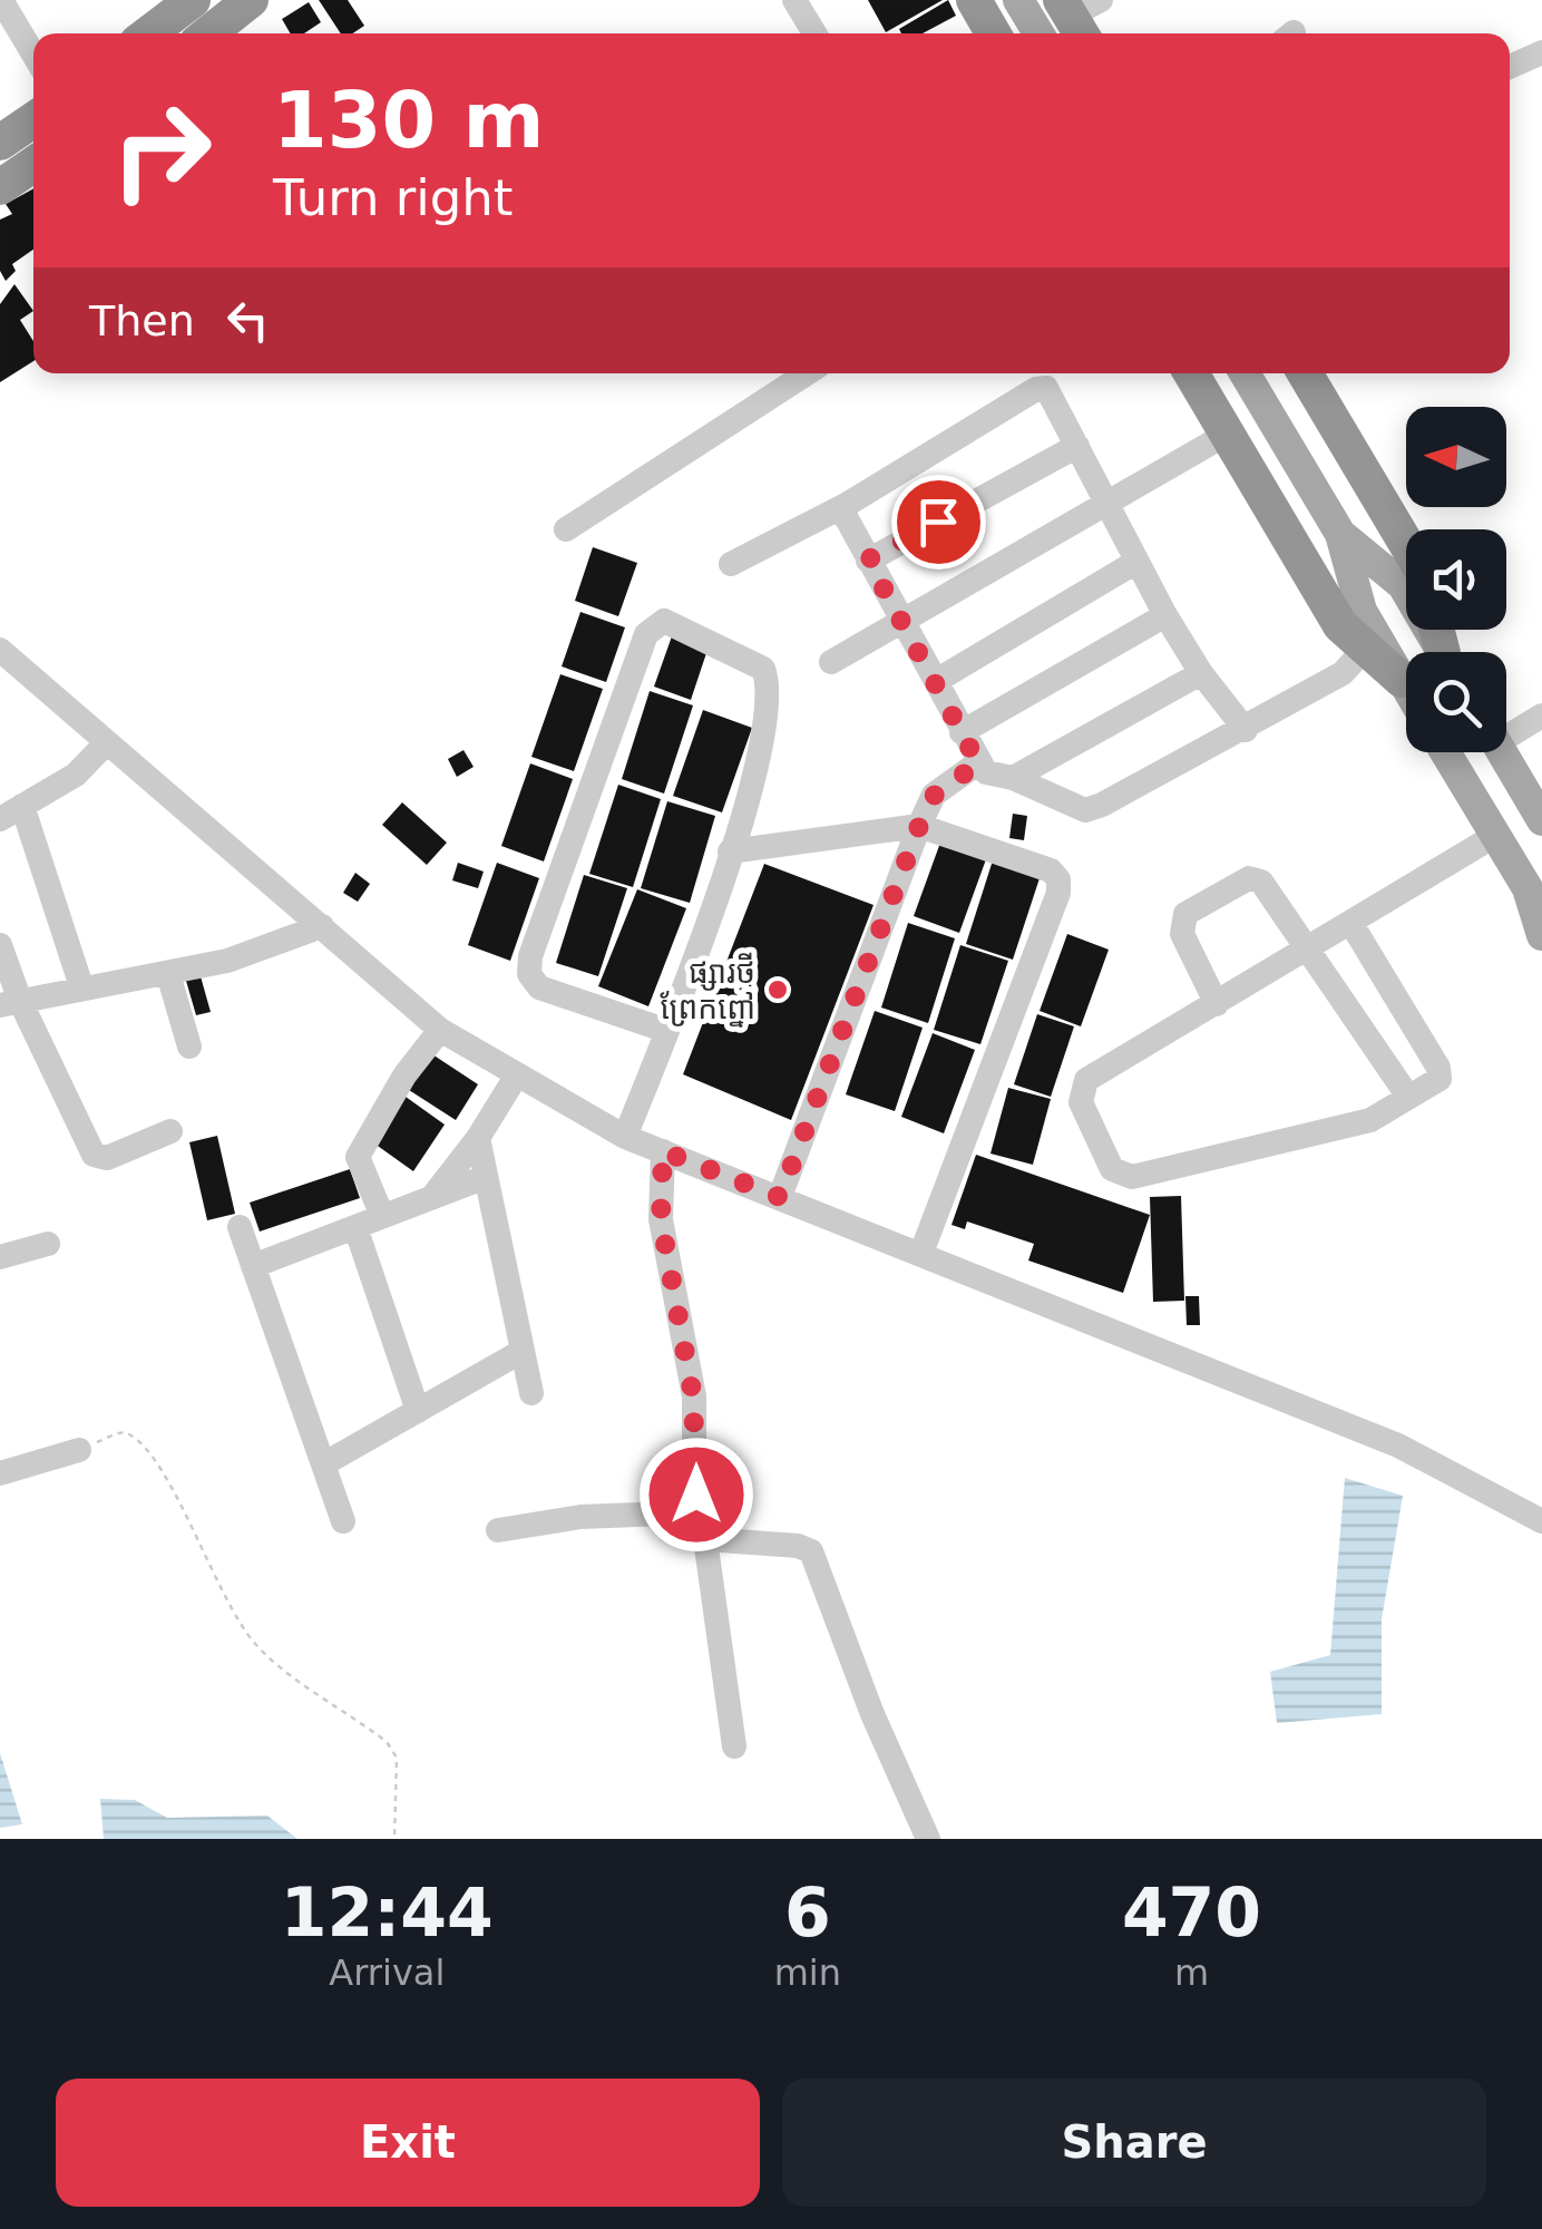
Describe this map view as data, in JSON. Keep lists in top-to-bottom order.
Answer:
{
  "places": ["ផ្សារថ្មី ព្រែកព្នៅ"],
  "north": "left",
  "page": {
    "turn": ["130 m", "Turn right"],
    "then": "Then",
    "eta": [
      "12:44",
      "Arrival",
      "6",
      "min",
      "470",
      "m"
    ],
    "buttons": ["Exit", "Share"]
  }
}
